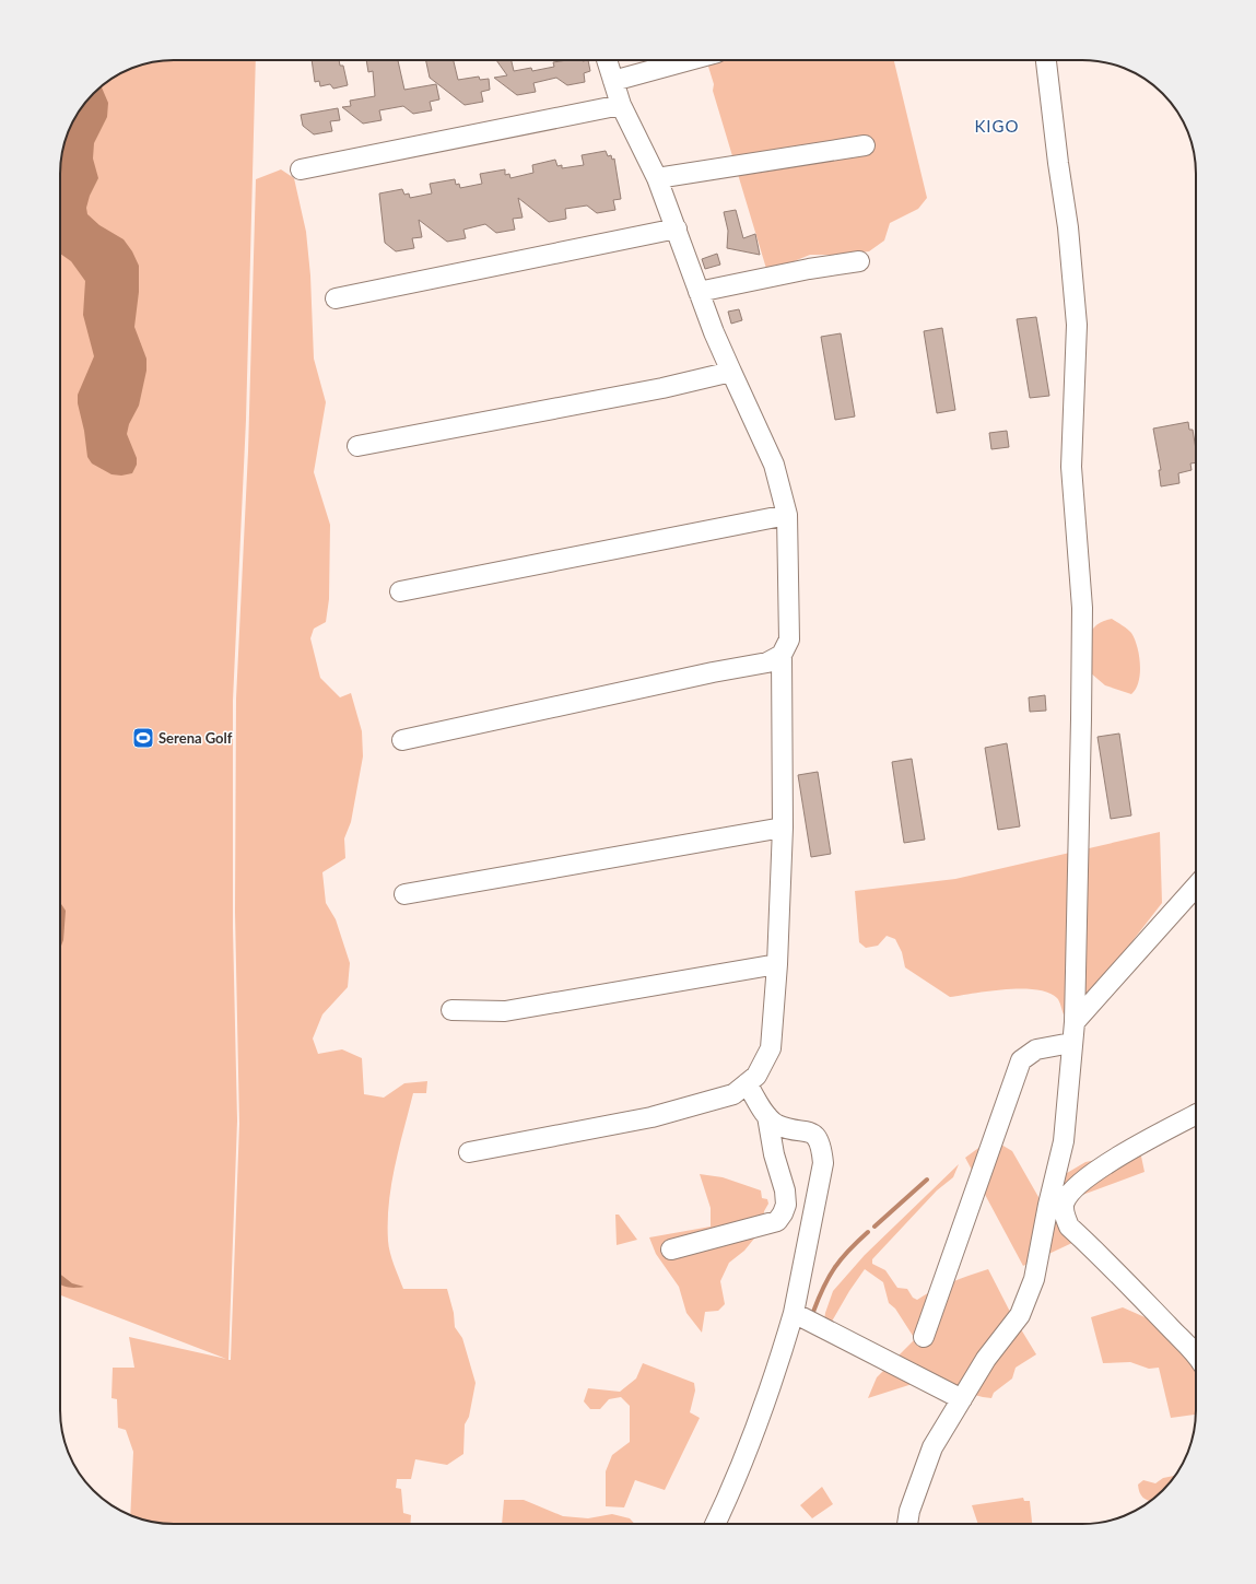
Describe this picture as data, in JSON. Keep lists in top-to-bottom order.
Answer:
{
  "districts": ["KIGO"],
  "places": {
    "sports": ["Serena Golf"]
  }
}
